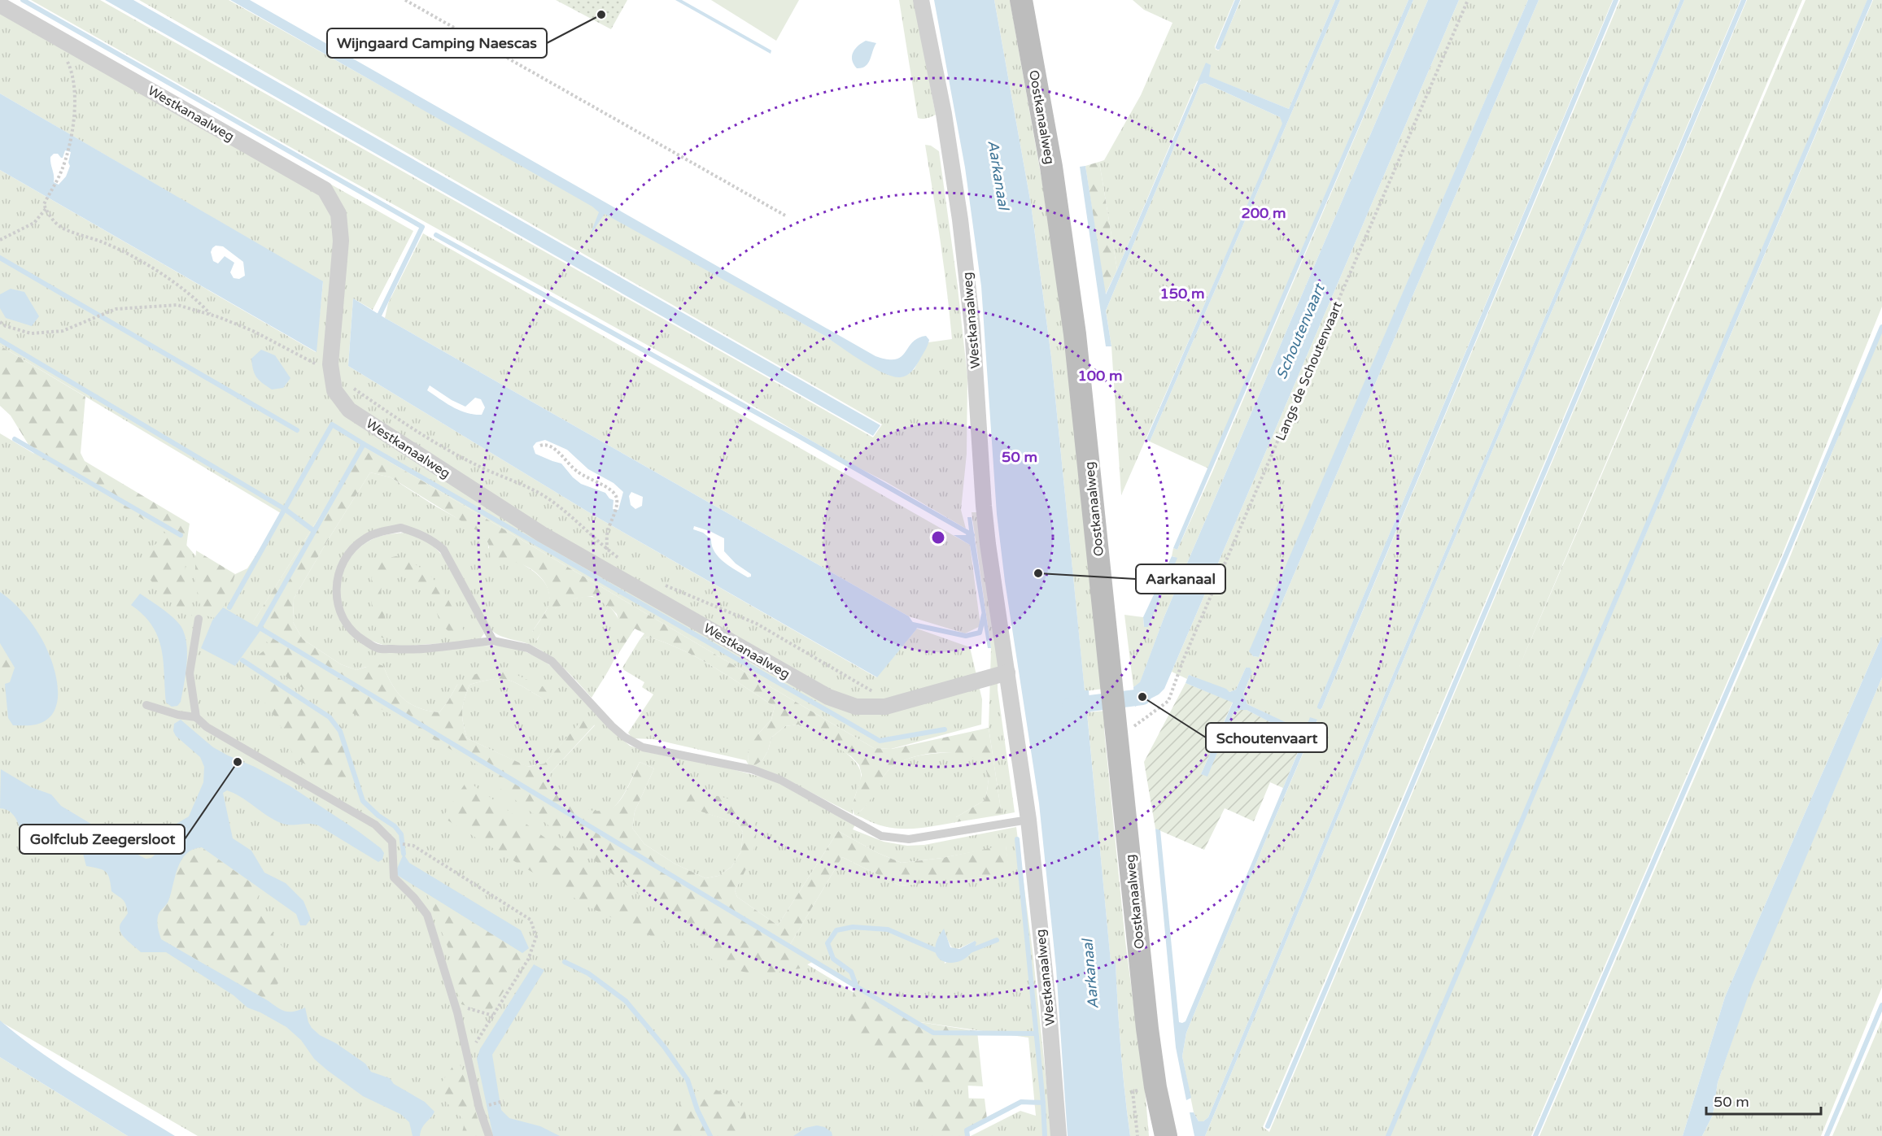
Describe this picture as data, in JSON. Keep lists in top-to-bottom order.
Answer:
{
  "streets": {
    "main road": ["Oostkanaalweg"],
    "street": ["Westkanaalweg"],
    "path": ["Langs de Schoutenvaart"]
  },
  "crossings": [
    ["Oostkanaalweg", "Langs de Schoutenvaart"]
  ],
  "water": ["Aarkanaal", "Schoutenvaart"],
  "places": [
    "Wijngaard Camping Naescas",
    "Aarkanaal",
    "Schoutenvaart",
    "Golfclub Zeegersloot"
  ],
  "scale_bar": "50 m",
  "rings": [
    "200 m",
    "150 m",
    "100 m",
    "50 m"
  ]
}
